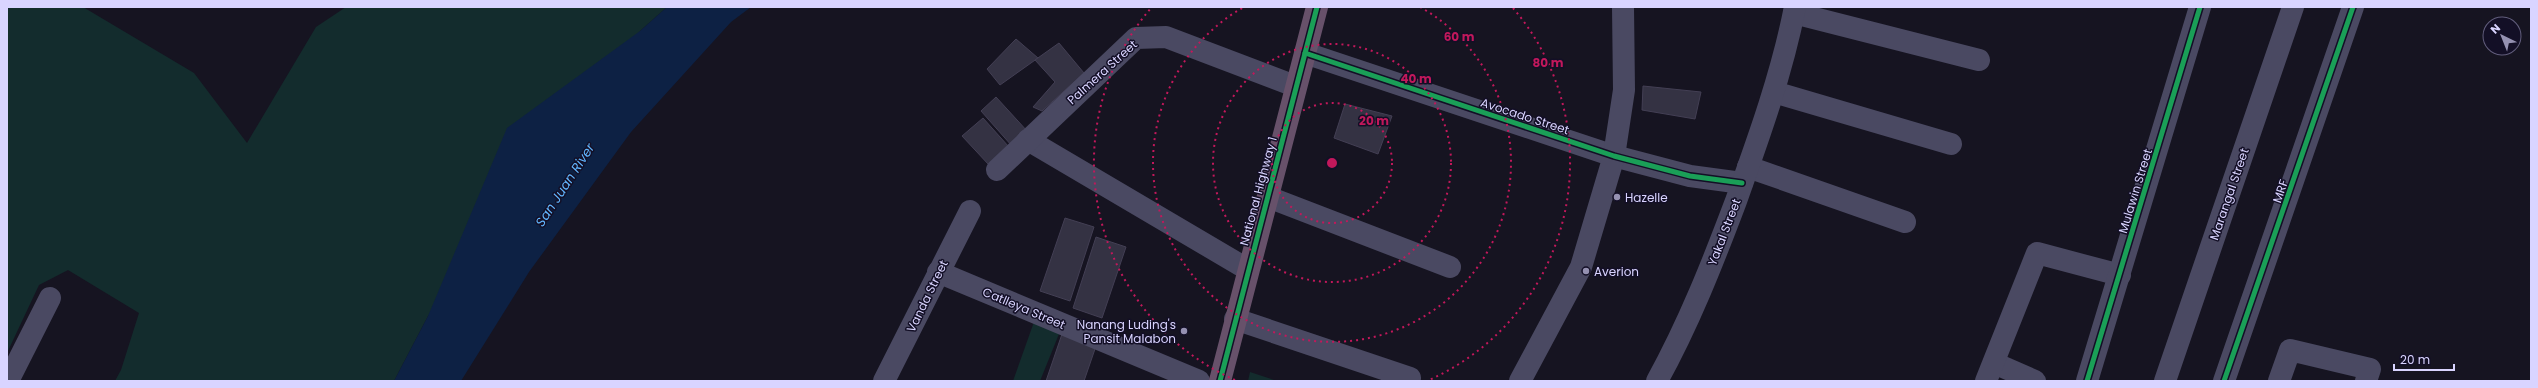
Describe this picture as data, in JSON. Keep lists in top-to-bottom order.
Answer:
{
  "streets": {
    "highway": ["National Highway 1"],
    "street": [
      "Palmera Street",
      "Avocado Street",
      "Mulawin Street",
      "MRF",
      "Marangal Street",
      "Yakal Street",
      "Vanda Street",
      "Catlleya Street"
    ]
  },
  "crossings": [
    ["Palmera Street", "National Highway 1"],
    ["Avocado Street", "National Highway 1"],
    ["Avocado Street", "Yakal Street"],
    ["Vanda Street", "Catlleya Street"]
  ],
  "water": ["San Juan River"],
  "places": ["Hazelle", "Averion", "Nanang Luding's Pansit Malabon"],
  "scale_bar": "20 m",
  "north": "top left",
  "rings": [
    "60 m",
    "80 m",
    "40 m",
    "20 m"
  ]
}
